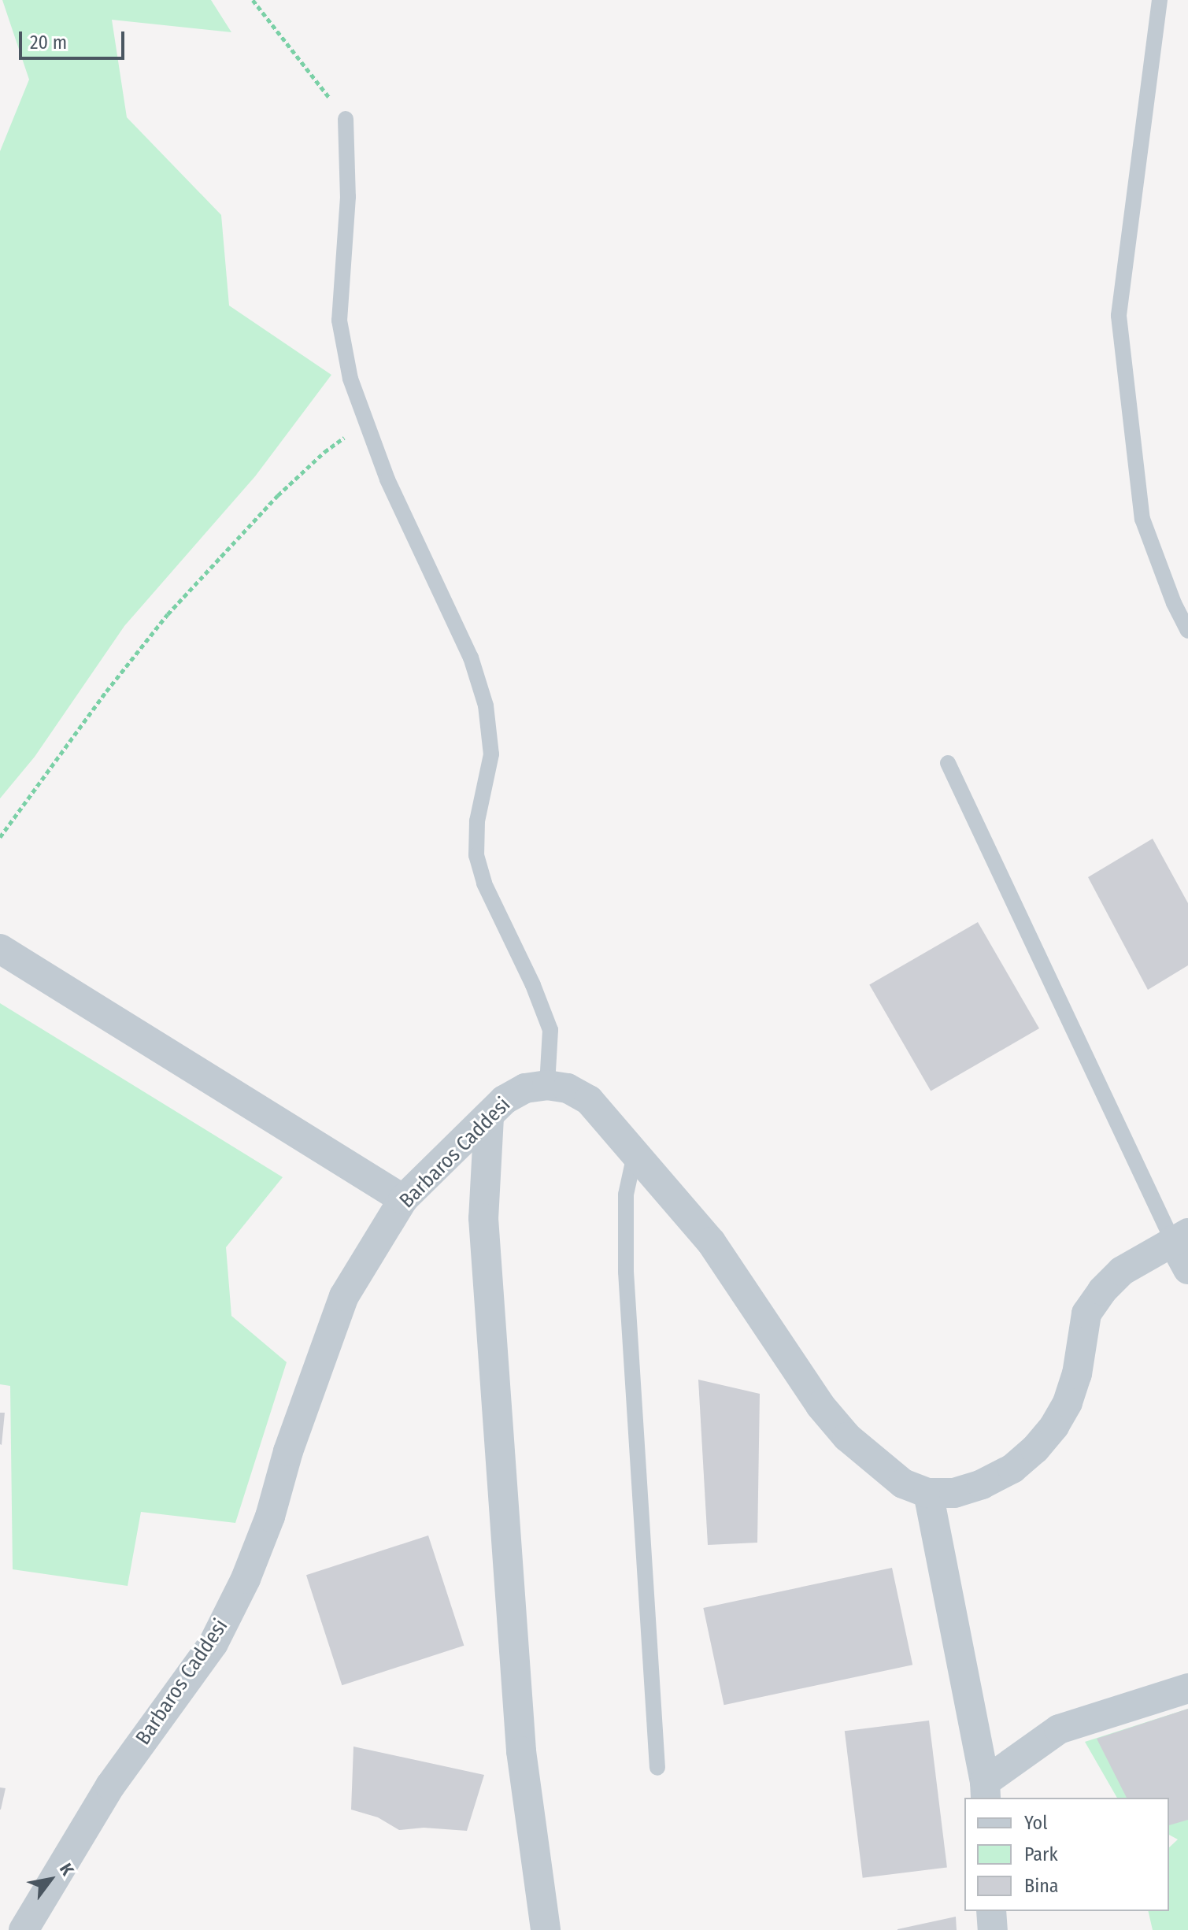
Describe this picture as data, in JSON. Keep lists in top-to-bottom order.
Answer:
{
  "streets": {
    "street": ["Barbaros Caddesi"]
  },
  "legend": ["Yol", "Park", "Bina"],
  "scale_bar": "20 m",
  "north": "top right"
}
